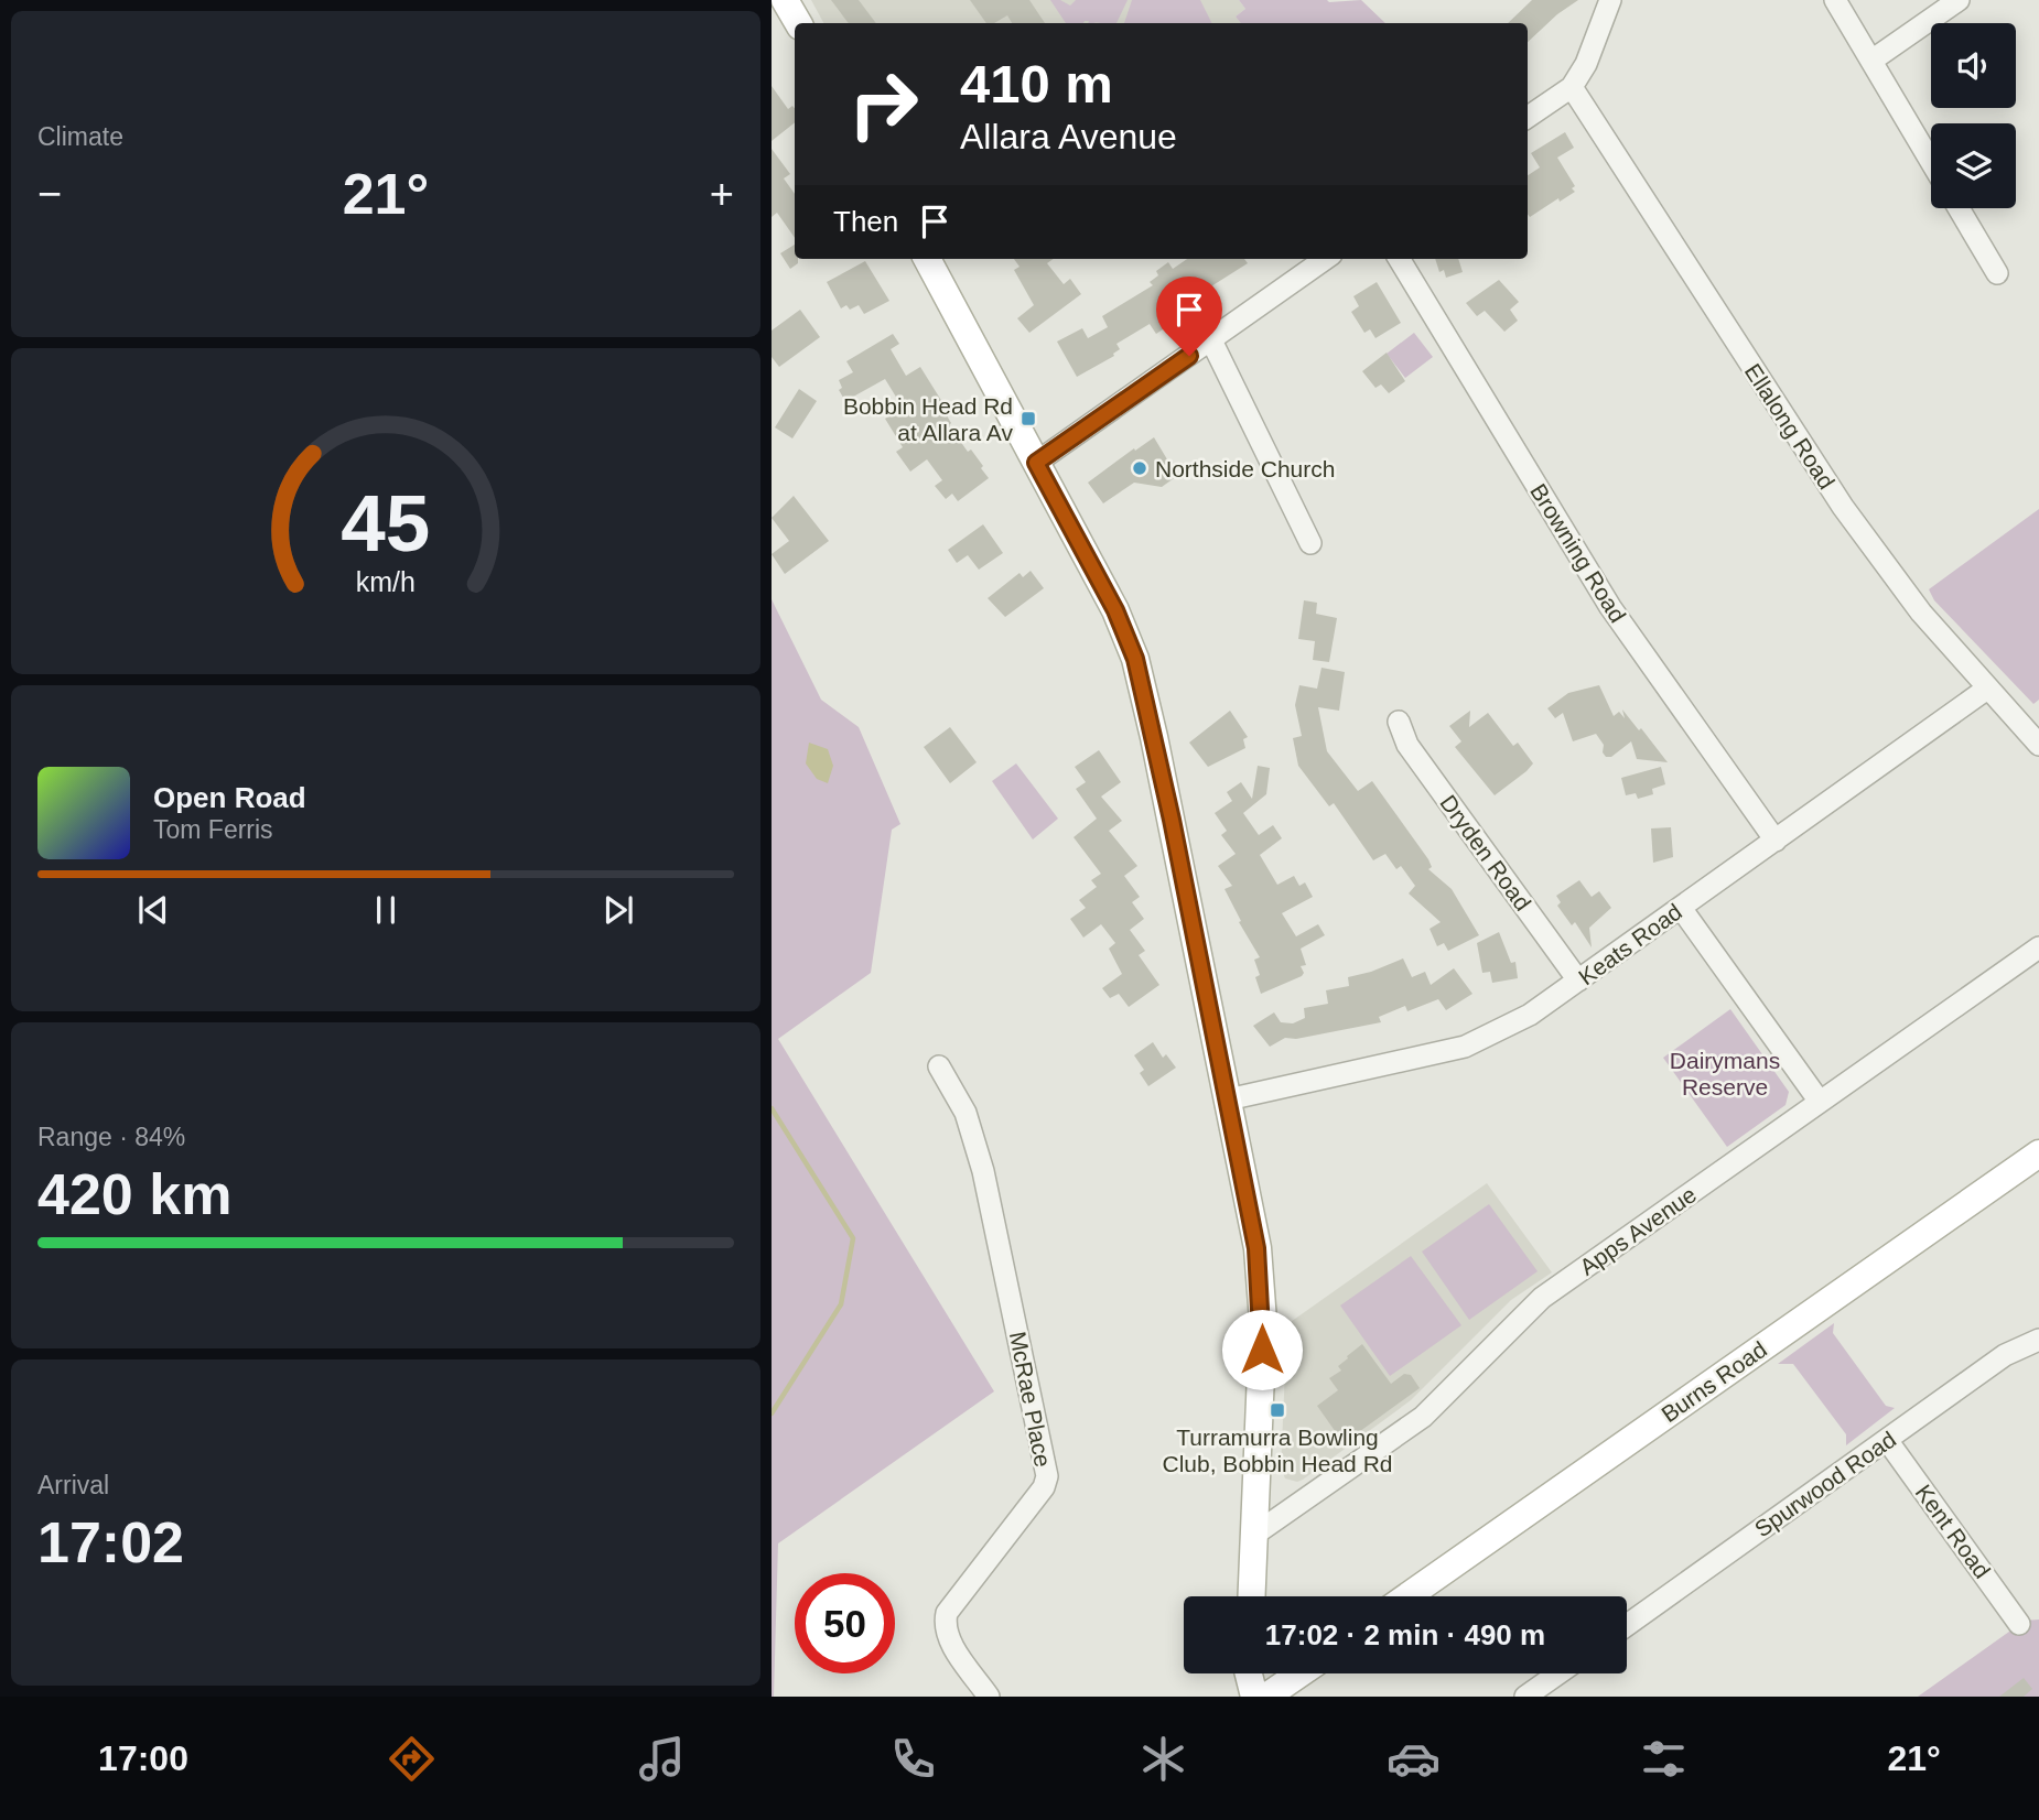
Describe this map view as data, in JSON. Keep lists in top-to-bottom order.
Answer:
{
  "streets": {
    "main road": ["Burns Road"],
    "street": [
      "Ellalong Road",
      "Browning Road",
      "Dryden Road",
      "Keats Road",
      "Apps Avenue",
      "McRae Place",
      "Spurwood Road",
      "Kent Road"
    ]
  },
  "crossings": [
    ["Ellalong Road", "Keats Road"],
    ["Browning Road", "Keats Road"],
    ["Dryden Road", "Keats Road"],
    ["Spurwood Road", "Kent Road"]
  ],
  "parks": ["Dairymans Reserve"],
  "places": {
    "transit": ["Bobbin Head Rd at Allara Av", "Turramurra Bowling Club, Bobbin Head Rd"],
    "other": ["Northside Church"]
  },
  "page": {
    "tile": [
      "Climate",
      ["Range · 84%", "420 km"],
      ["Arrival", "17:02"]
    ],
    "turn": ["410 m", "Allara Avenue"],
    "heat": ["−", "21°", "+"],
    "then": "Then",
    "song": ["Open Road", "Tom Ferris"],
    "limit": "50",
    "trip": "17:02 · 2 min · 490 m",
    "tabs": ["17:00", "21°"],
    "gauge": ["45", "km/h"]
  }
}
